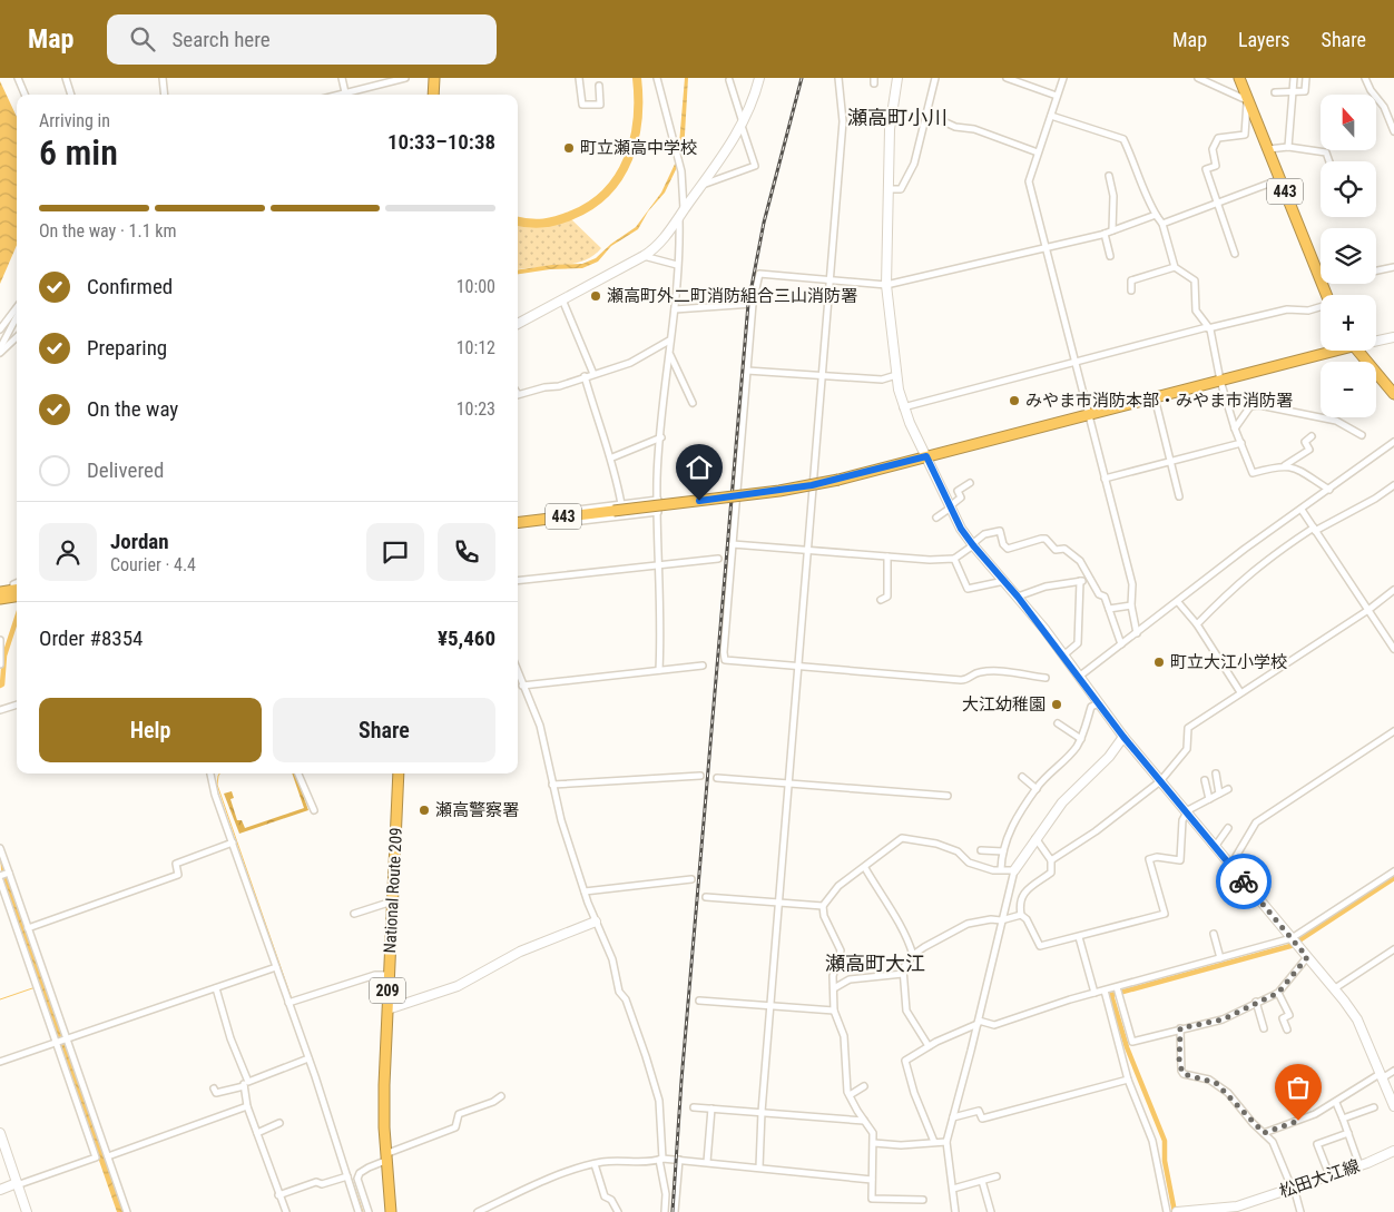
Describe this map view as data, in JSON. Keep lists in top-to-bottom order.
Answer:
{
  "streets": {
    "highway": ["443", "National Route 209", "209"],
    "street": ["松田大江線"]
  },
  "districts": ["瀬高町小川", "瀬高町大江"],
  "places": [
    "町立瀬高中学校",
    "瀬高町外二町消防組合三山消防署",
    "みやま市消防本部・みやま市消防署",
    "町立大江小学校",
    "大江幼稚園",
    "瀬高警察署"
  ],
  "north": "top",
  "page": {
    "header": "Map",
    "search": "Search here",
    "nav": ["Map", "Layers", "Share"],
    "map_buttons": ["+", "−"],
    "heading": ["6 min", "Arriving in", "10:33–10:38"],
    "panel": [
      "Jordan",
      "Courier · 4.4",
      "Order #8354",
      "¥5,460"
    ],
    "bar": "On the way · 1.1 km",
    "list": [
      ["Confirmed", "10:00"],
      ["Preparing", "10:12"],
      ["On the way", "10:23"],
      "Delivered"
    ],
    "buttons": ["Help", "Share"]
  }
}
